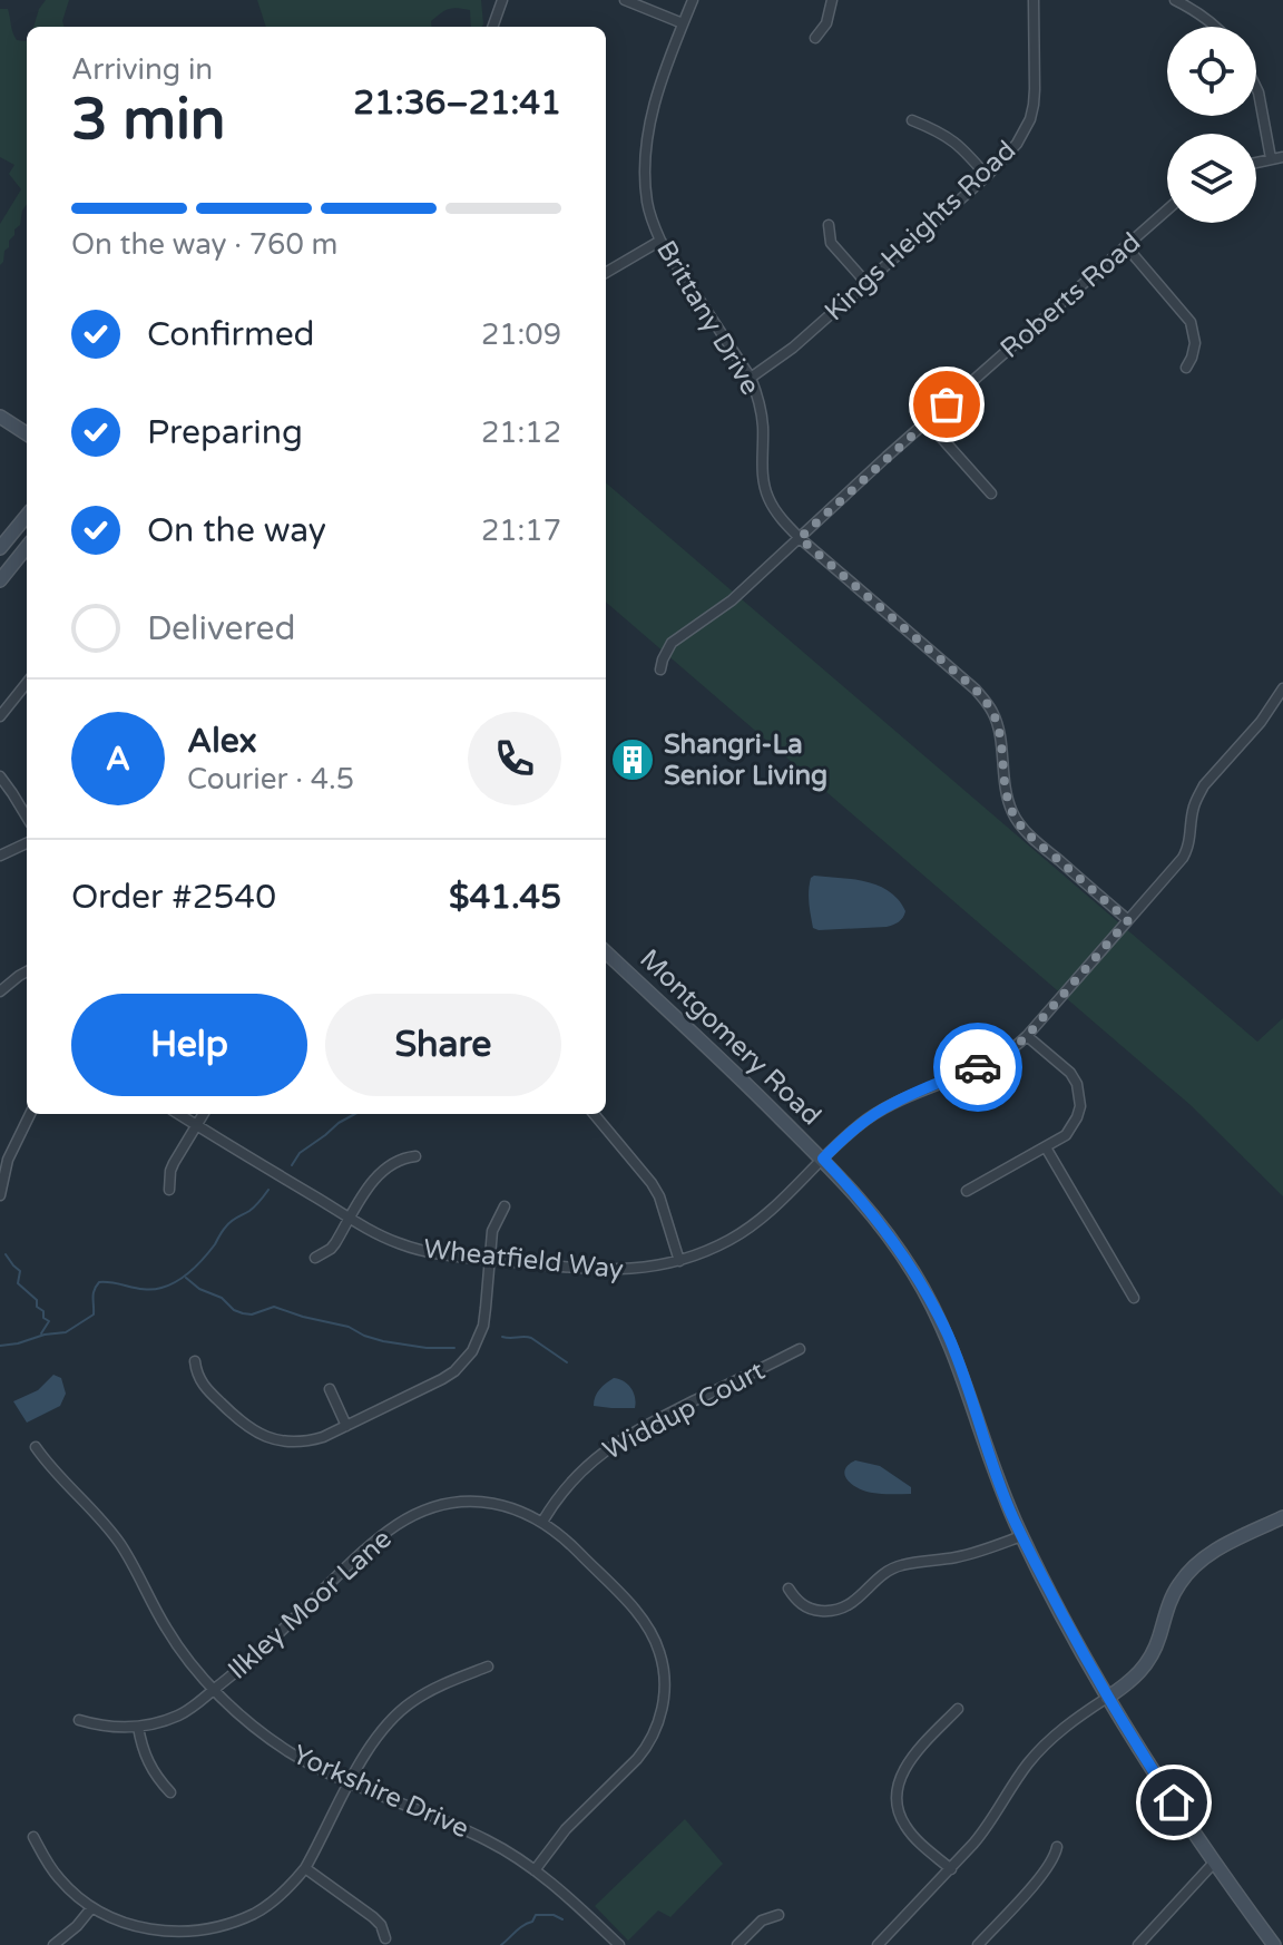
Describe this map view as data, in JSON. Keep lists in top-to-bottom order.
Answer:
{
  "streets": {
    "main road": ["Montgomery Road"],
    "street": [
      "Kings Heights Road",
      "Roberts Road",
      "Brittany Drive",
      "Wheatfield Way",
      "Widdup Court",
      "Ilkley Moor Lane",
      "Yorkshire Drive"
    ]
  },
  "crossings": [
    ["Kings Heights Road", "Brittany Drive"],
    ["Roberts Road", "Brittany Drive"],
    ["Brittany Drive", "Wheatfield Way"],
    ["Montgomery Road", "Wheatfield Way"],
    ["Widdup Court", "Ilkley Moor Lane"],
    ["Ilkley Moor Lane", "Yorkshire Drive"]
  ],
  "places": {
    "building": ["Shangri-La Senior Living"]
  },
  "page": {
    "heading": ["3 min", "Arriving in", "21:36–21:41"],
    "panel": [
      "Alex",
      "Courier · 4.5",
      "Order #2540",
      "$41.45"
    ],
    "bar": "On the way · 760 m",
    "list": [
      ["Confirmed", "21:09"],
      ["Preparing", "21:12"],
      ["On the way", "21:17"],
      "Delivered"
    ],
    "round": "A",
    "buttons": ["Help", "Share"]
  }
}
